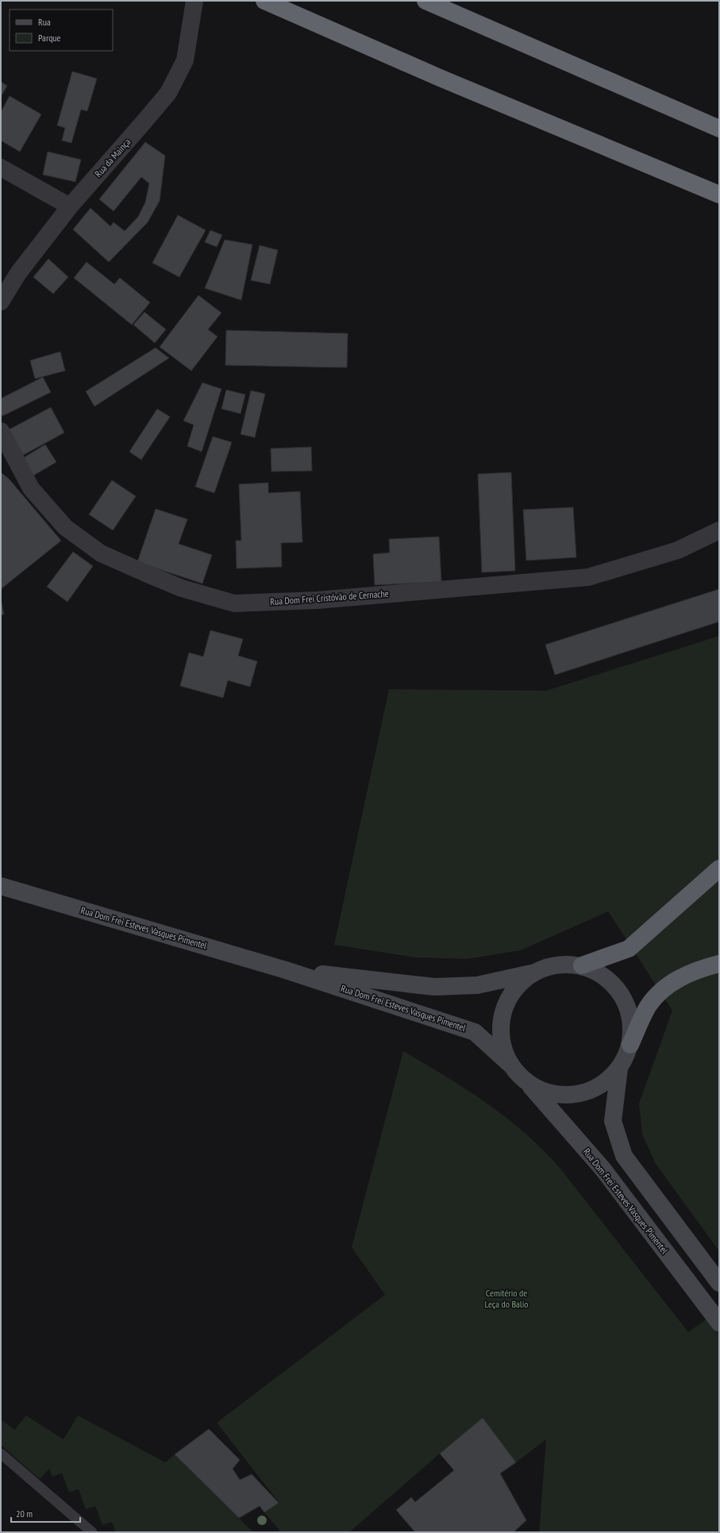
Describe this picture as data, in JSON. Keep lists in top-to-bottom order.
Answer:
{
  "streets": {
    "main road": ["Rua Dom Frei Esteves Vasques Pimentel"],
    "street": ["Rua da Mainça", "Rua Dom Frei Cristóvão de Cernache"]
  },
  "parks": ["Cemitério de Leça do Balio"],
  "legend": ["Rua", "Parque"],
  "scale_bar": "20 m"
}
